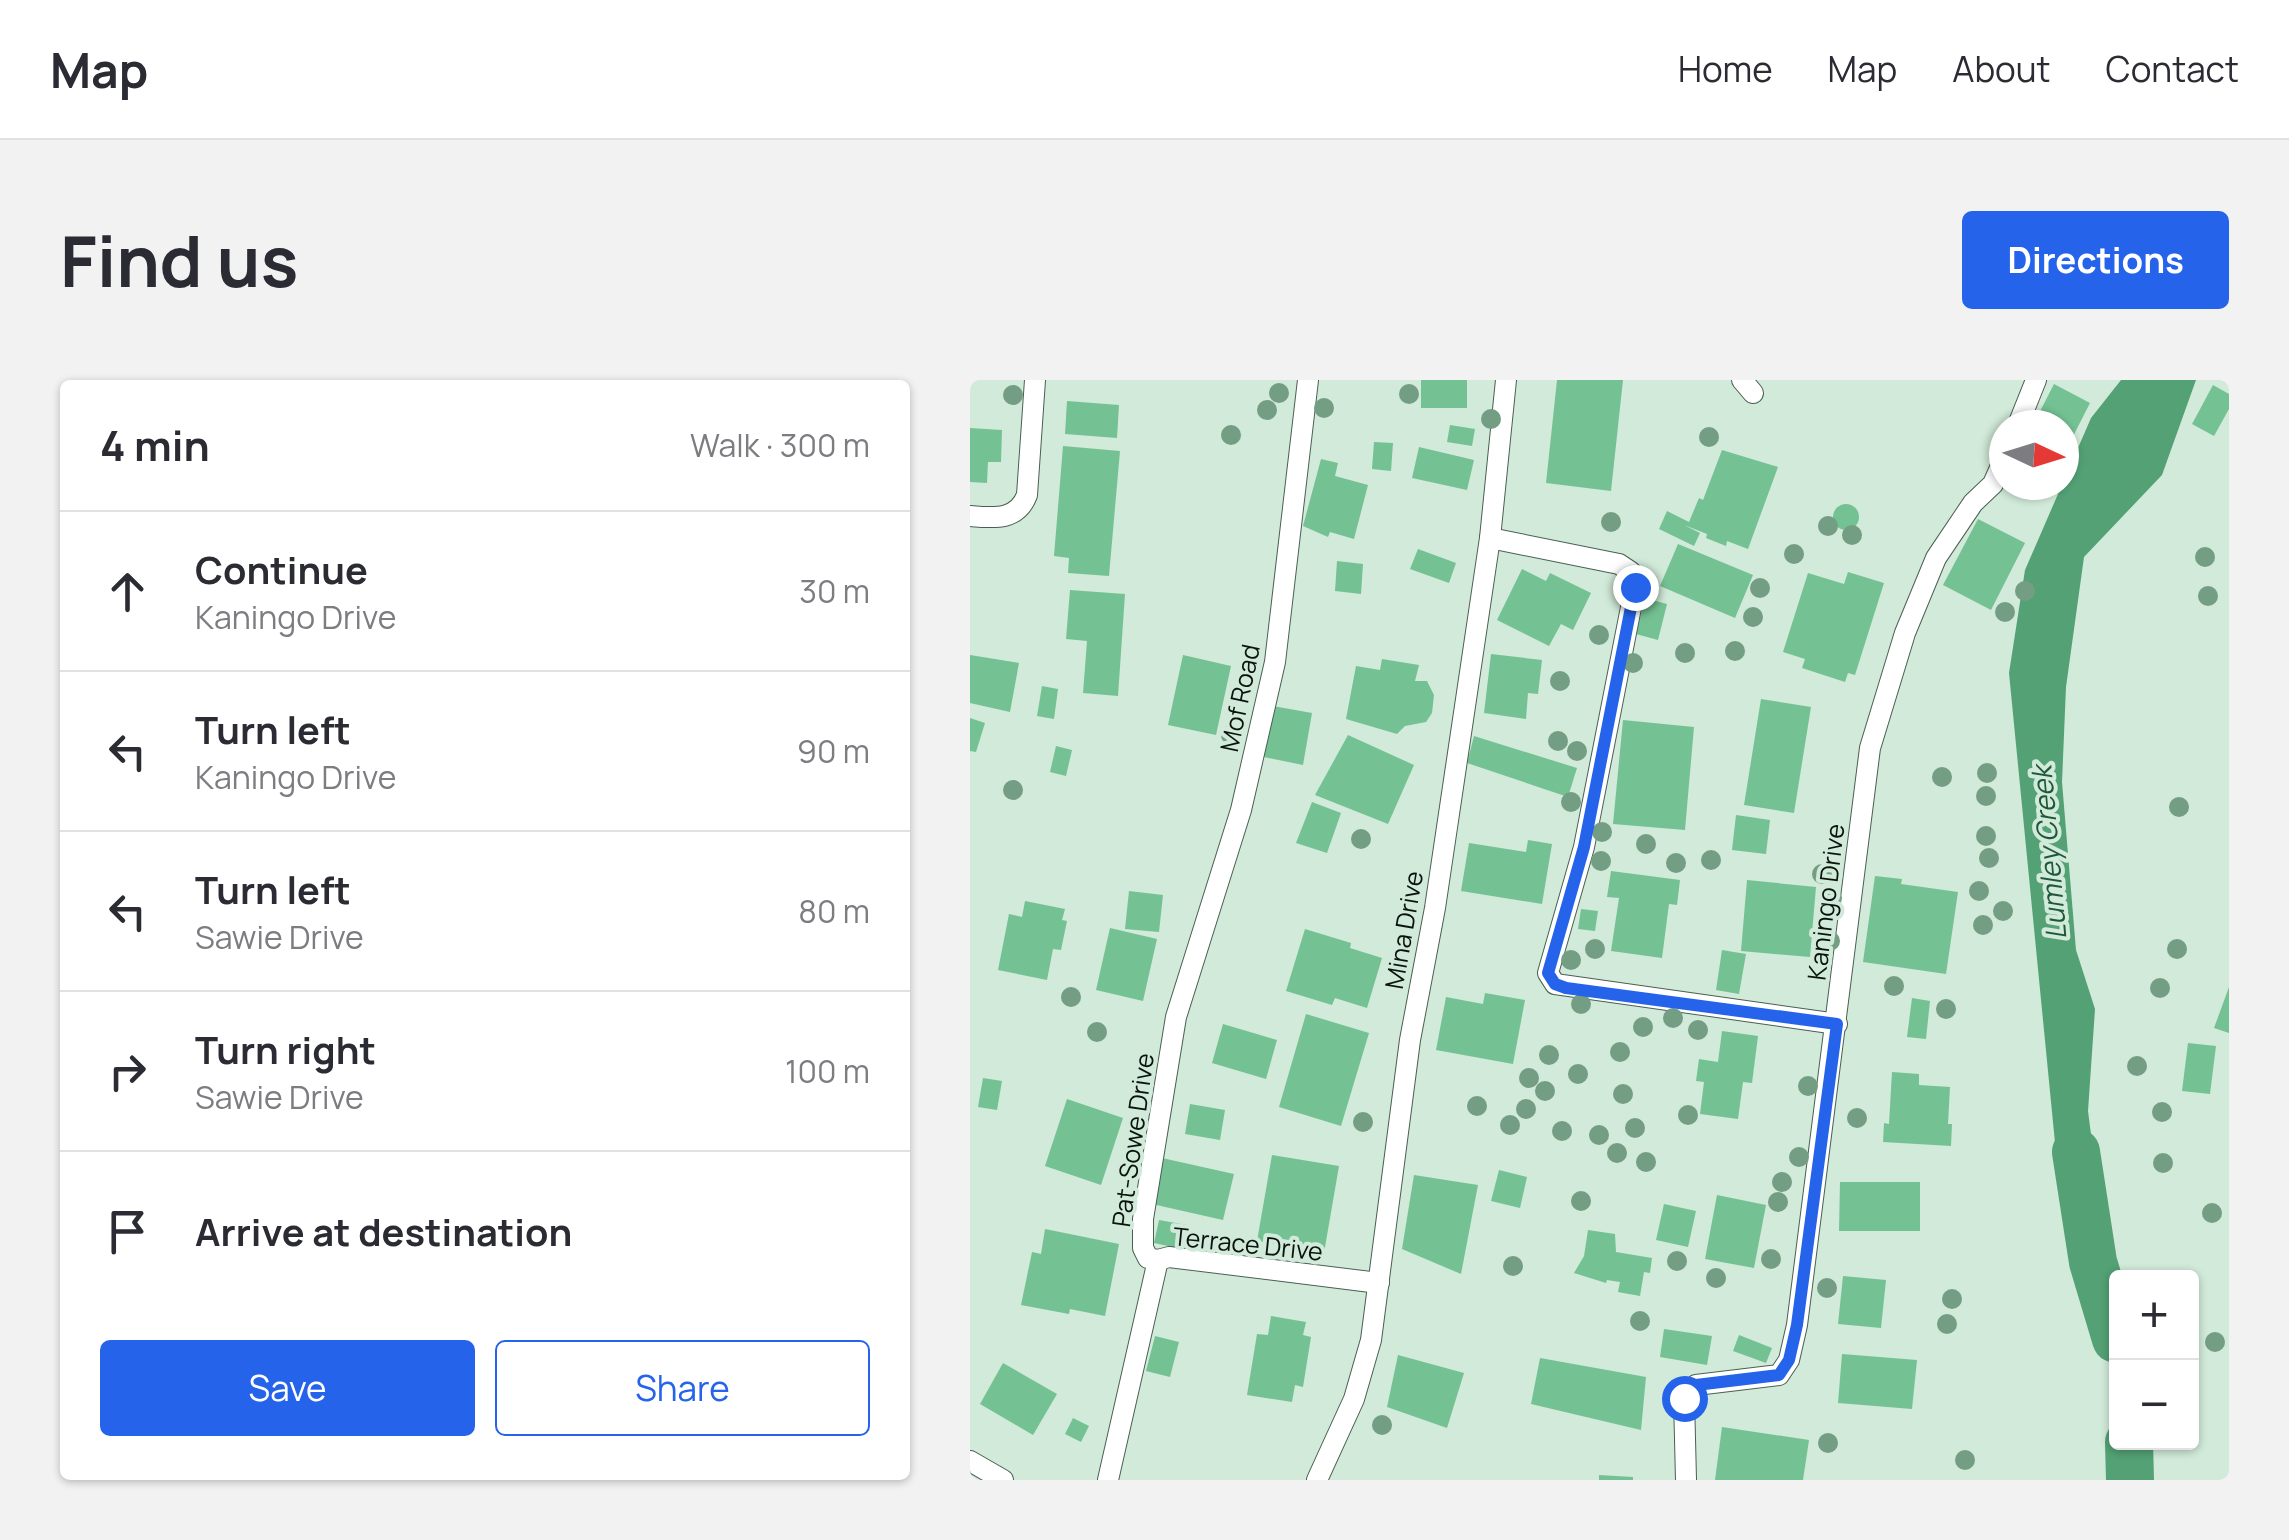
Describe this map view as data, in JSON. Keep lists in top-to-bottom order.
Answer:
{
  "streets": {
    "street": [
      "Mof Road",
      "Kaningo Drive",
      "Mina Drive",
      "Pat-Sowe Drive",
      "Terrace Drive"
    ]
  },
  "crossings": [
    ["Mof Road", "Pat-Sowe Drive"],
    ["Mina Drive", "Terrace Drive"],
    ["Pat-Sowe Drive", "Terrace Drive"]
  ],
  "water": ["Lumley Creek"],
  "north": "right",
  "page": {
    "header": "Map",
    "nav": [
      "Home",
      "Map",
      "About",
      "Contact"
    ],
    "buttons": [
      "Directions",
      ["Save", "Share"]
    ],
    "title": "Find us",
    "heading": ["4 min", "Walk · 300 m"],
    "list": [
      ["Continue", "Kaningo Drive", "30 m"],
      ["Turn left", "Kaningo Drive", "90 m"],
      ["Turn left", "Sawie Drive", "80 m"],
      ["Turn right", "Sawie Drive", "100 m"],
      "Arrive at destination"
    ],
    "map_buttons": ["+", "−"]
  }
}
